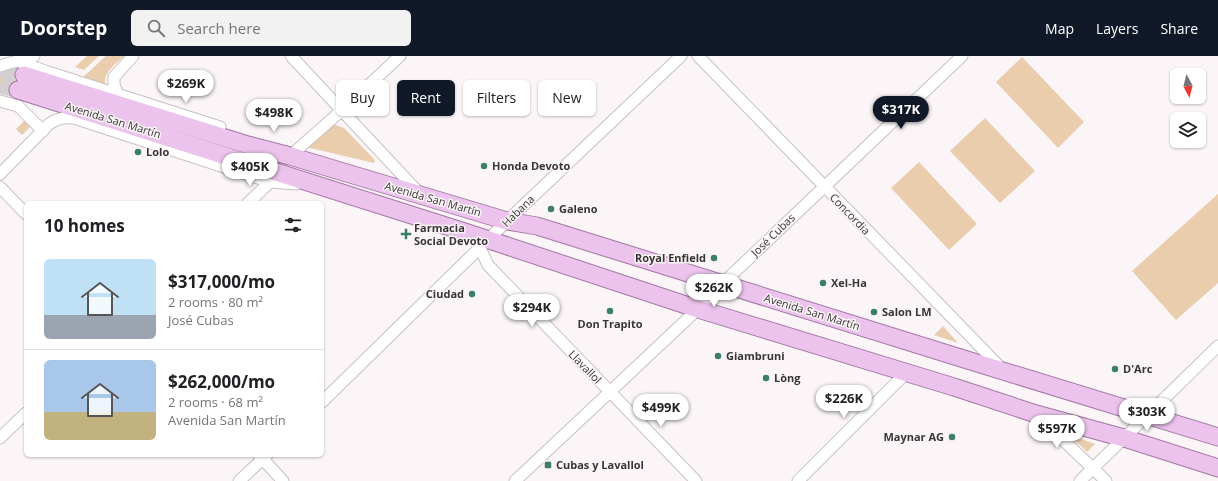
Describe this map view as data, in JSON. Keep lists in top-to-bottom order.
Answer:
{
  "streets": {
    "main road": ["Avenida San Martín"],
    "street": [
      "Habana",
      "Concordia",
      "José Cubas",
      "Llavallol"
    ]
  },
  "crossings": [
    ["Avenida San Martín", "Habana"],
    ["Avenida San Martín", "Concordia"],
    ["Avenida San Martín", "José Cubas"],
    ["Avenida San Martín", "Llavallol"],
    ["Habana", "Llavallol"],
    ["Concordia", "José Cubas"],
    ["José Cubas", "Llavallol"]
  ],
  "places": {
    "other": [
      "Lolo",
      "Honda Devoto",
      "Galeno",
      "Royal Enfield",
      "Xel-Ha",
      "Ciudad",
      "Don Trapito",
      "Salon LM",
      "Giambruni",
      "D'Arc",
      "Lòng",
      "Maynar AG"
    ],
    "health": ["Farmacia Social Devoto"],
    "transit": ["Cubas y Lavallol"]
  },
  "north": "bottom",
  "page": {
    "header": "Doorstep",
    "search": "Search here",
    "nav": ["Map", "Layers", "Share"],
    "price": [
      "$269K",
      "$317K",
      "$498K",
      "$405K",
      "$262K",
      "$294K",
      "$226K",
      "$499K",
      "$303K",
      "$597K"
    ],
    "chip": [
      "Buy",
      "Rent",
      "Filters",
      "New"
    ],
    "heading": "10 homes",
    "list": [
      {
        "name": "$317,000/mo",
        "note": "2 rooms · 80 m² · José Cubas"
      },
      {
        "name": "$262,000/mo",
        "note": "2 rooms · 68 m² · Avenida San Martín"
      }
    ]
  }
}
